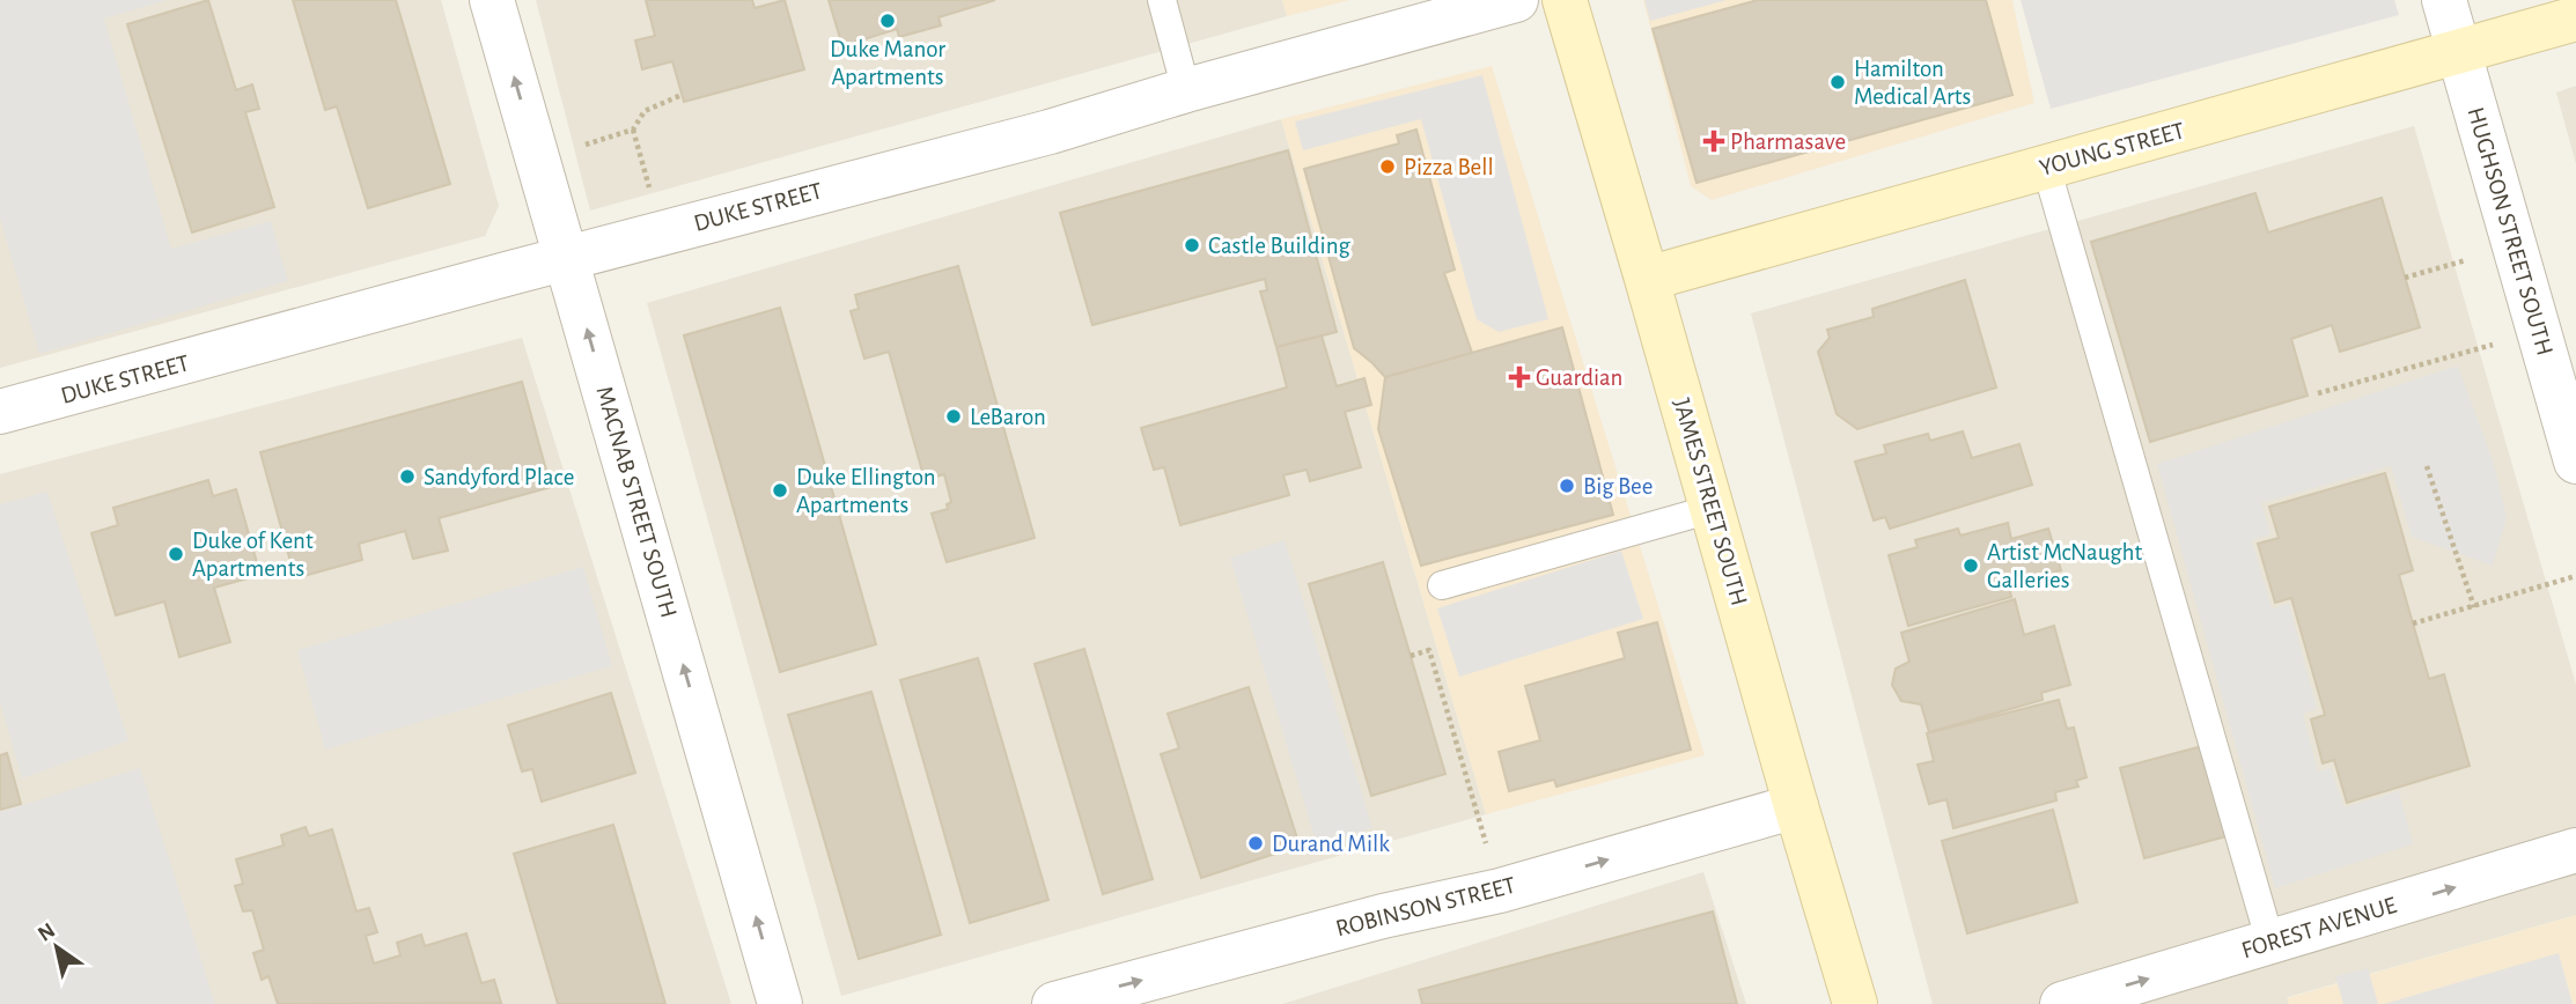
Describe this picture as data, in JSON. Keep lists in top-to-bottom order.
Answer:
{
  "streets": {
    "main road": ["YOUNG STREET", "JAMES STREET SOUTH"],
    "street": [
      "DUKE STREET",
      "HUGHSON STREET SOUTH",
      "MACNAB STREET SOUTH",
      "ROBINSON STREET",
      "FOREST AVENUE"
    ]
  },
  "crossings": [
    ["YOUNG STREET", "HUGHSON STREET SOUTH"],
    ["YOUNG STREET", "JAMES STREET SOUTH"],
    ["DUKE STREET", "MACNAB STREET SOUTH"],
    ["JAMES STREET SOUTH", "ROBINSON STREET"]
  ],
  "one_way": ["MACNAB STREET SOUTH", "ROBINSON STREET", "FOREST AVENUE"],
  "places": {
    "other": [
      "Duke Manor Apartments",
      "Hamilton Medical Arts",
      "Pizza Bell",
      "Castle Building",
      "LeBaron",
      "Sandyford Place",
      "Big Bee",
      "Duke Ellington Apartments",
      "Duke of Kent Apartments",
      "Artist McNaught Galleries",
      "Durand Milk"
    ],
    "health": ["Pharmasave", "Guardian"]
  },
  "north": "top left"
}
